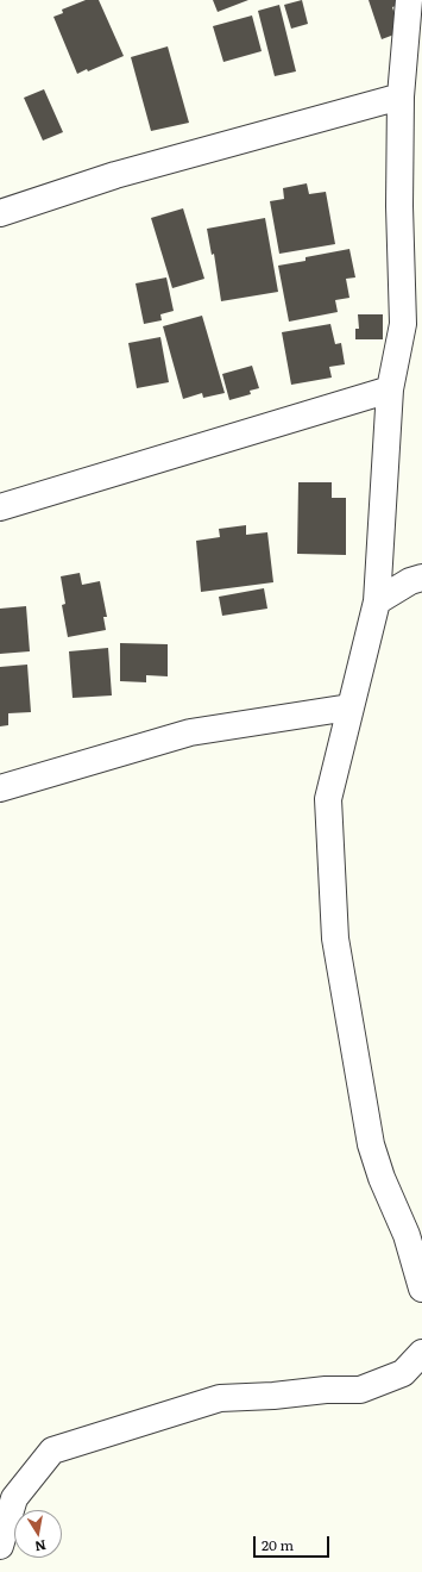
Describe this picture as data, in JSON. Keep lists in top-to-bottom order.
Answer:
{
  "scale_bar": "20 m",
  "north": "bottom"
}
